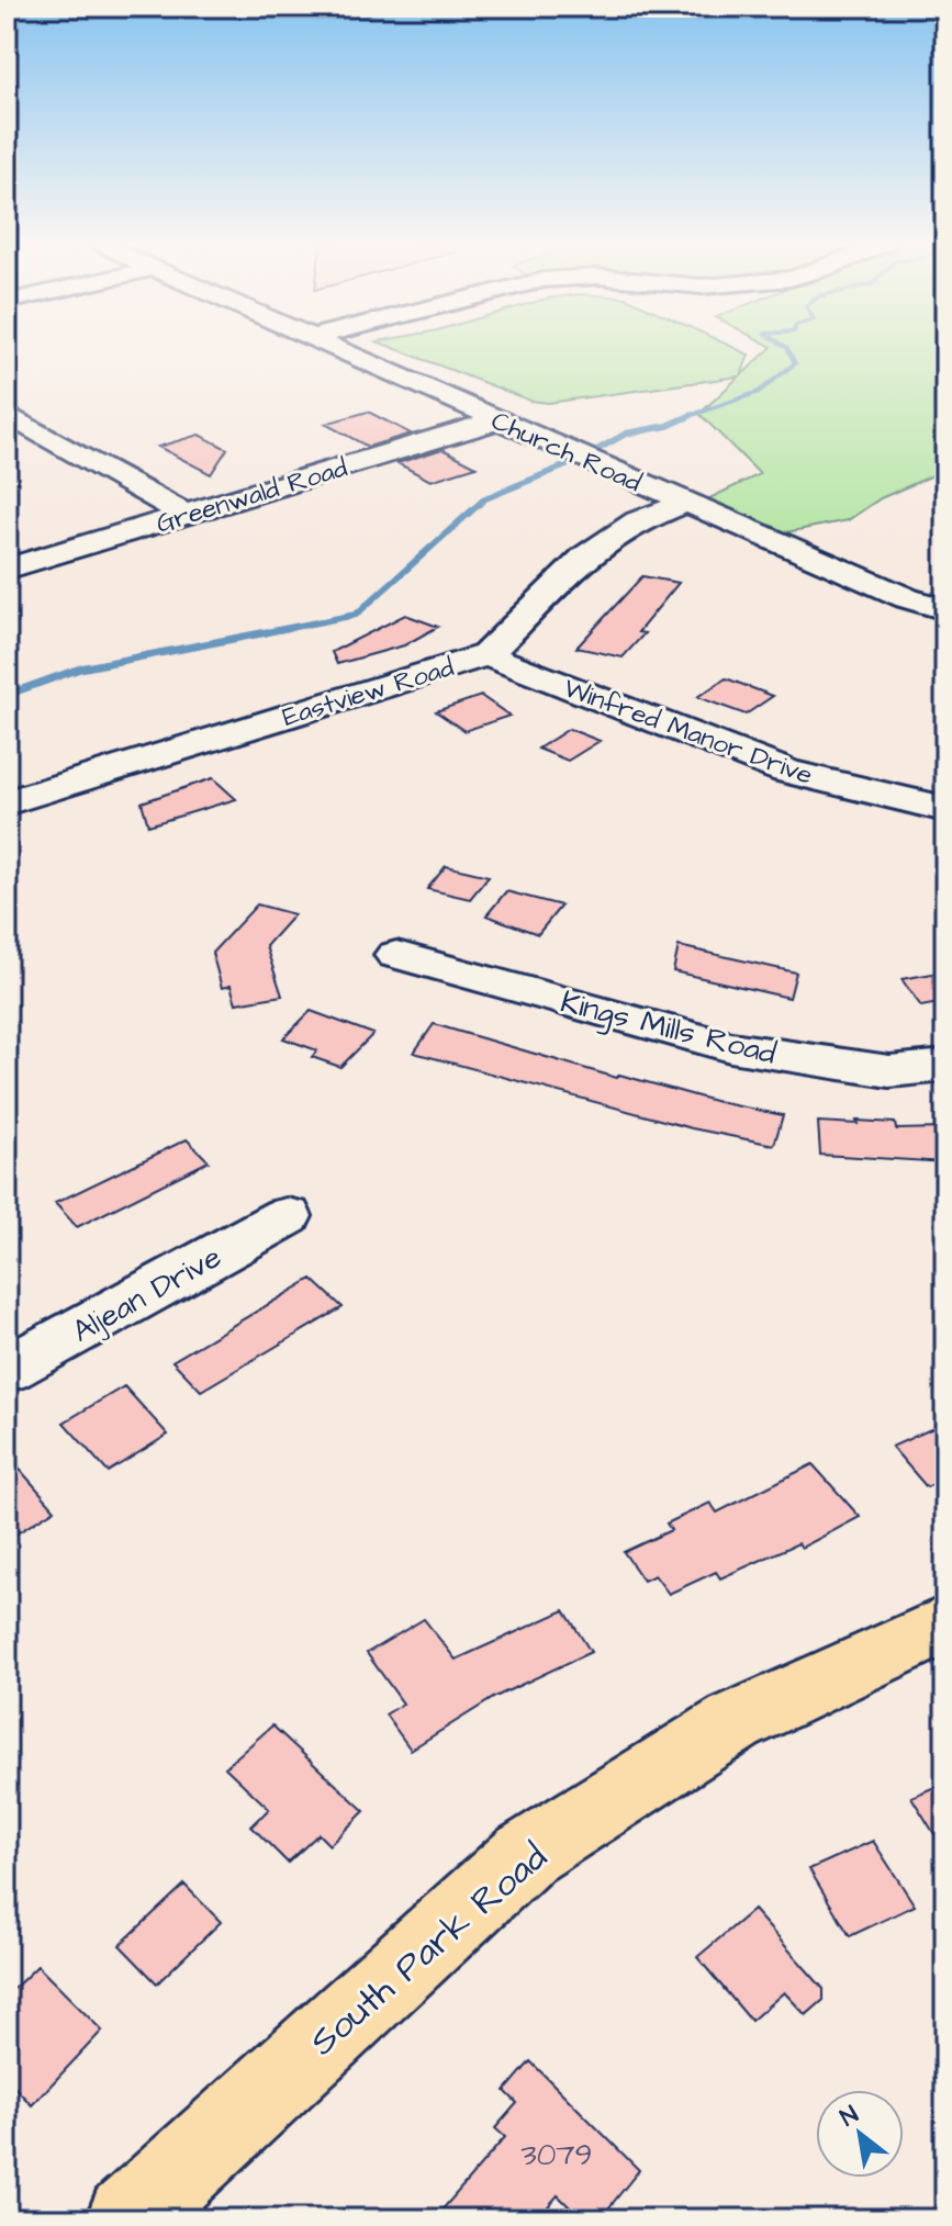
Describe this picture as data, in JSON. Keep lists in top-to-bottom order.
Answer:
{
  "streets": {
    "main road": ["South Park Road"],
    "street": [
      "Church Road",
      "Greenwald Road",
      "Eastview Road",
      "Winfred Manor Drive",
      "Kings Mills Road",
      "Aljean Drive"
    ]
  },
  "crossings": [
    ["Church Road", "Greenwald Road"],
    ["Church Road", "Eastview Road"],
    ["Eastview Road", "Winfred Manor Drive"]
  ],
  "house_numbers": ["3079"],
  "north": "top left"
}
